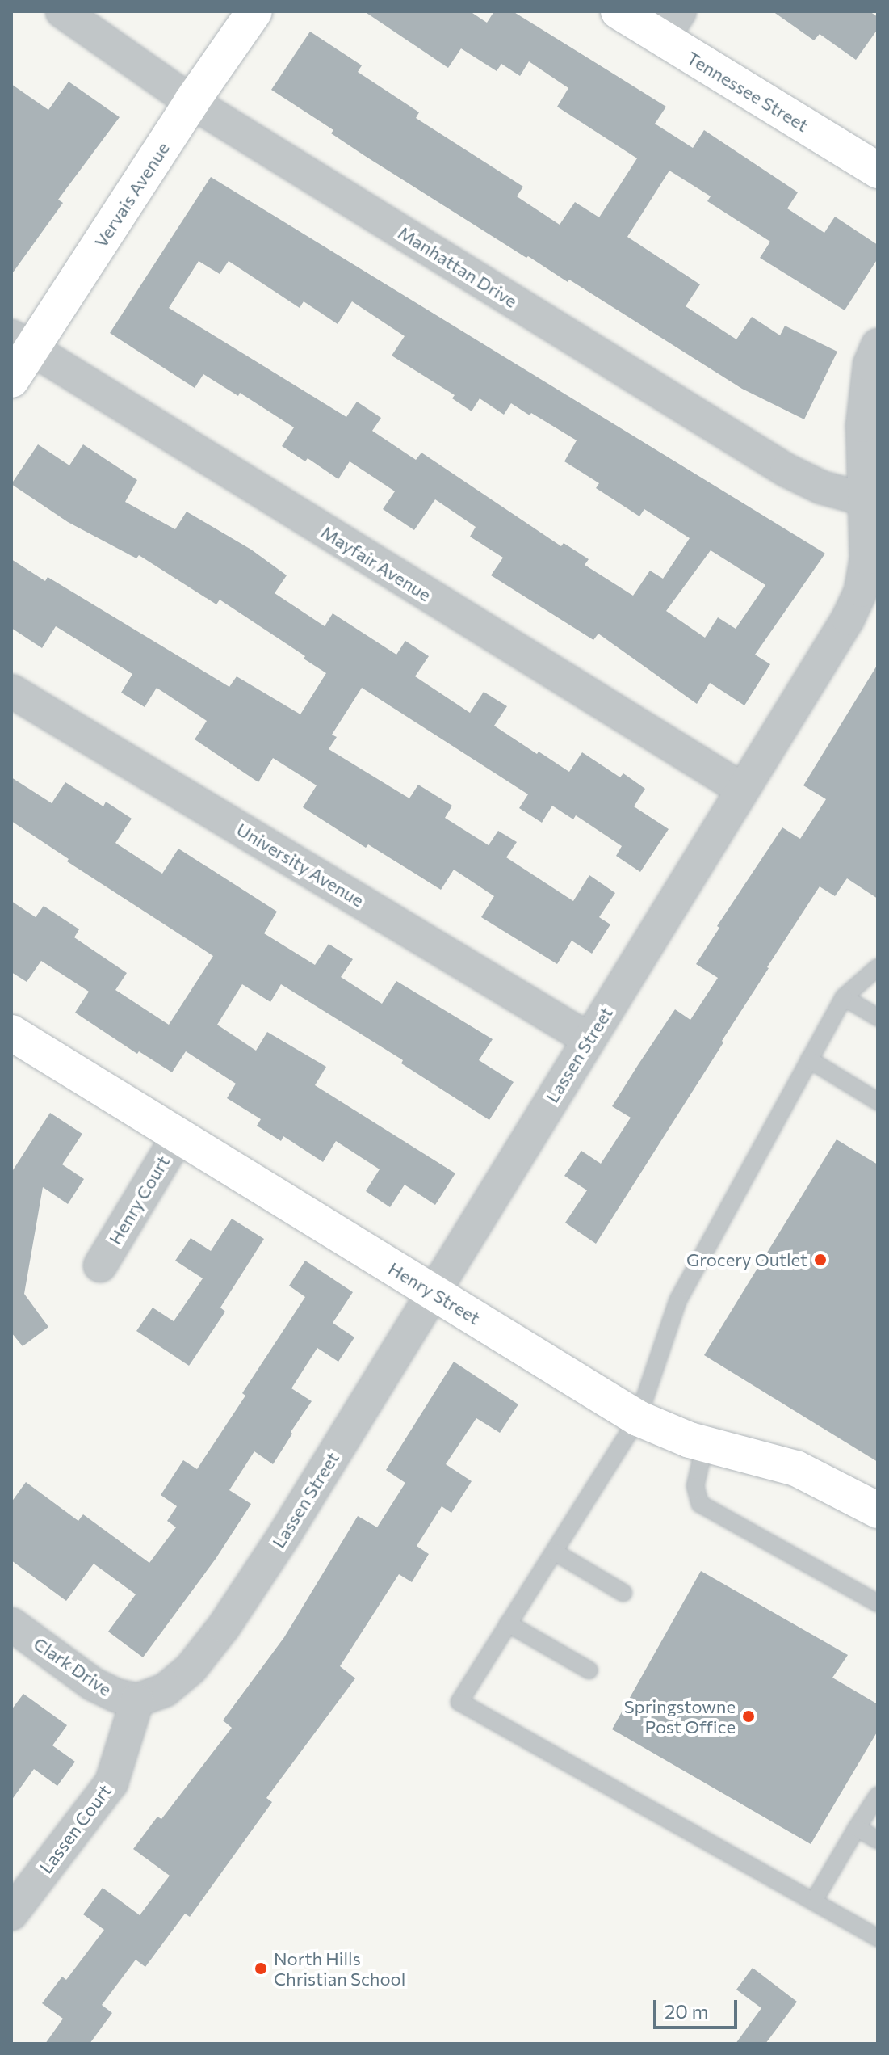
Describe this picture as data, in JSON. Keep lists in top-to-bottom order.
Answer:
{
  "streets": {
    "street": [
      "Tennessee Street",
      "Vervais Avenue",
      "Manhattan Drive",
      "Mayfair Avenue",
      "University Avenue",
      "Lassen Street",
      "Henry Court",
      "Henry Street",
      "Clark Drive",
      "Lassen Court"
    ]
  },
  "crossings": [
    ["Vervais Avenue", "Manhattan Drive"],
    ["Vervais Avenue", "Mayfair Avenue"],
    ["Manhattan Drive", "Lassen Street"],
    ["Mayfair Avenue", "Lassen Street"],
    ["University Avenue", "Lassen Street"],
    ["Lassen Street", "Henry Street"],
    ["Lassen Street", "Clark Drive"],
    ["Lassen Street", "Lassen Court"],
    ["Henry Court", "Henry Street"],
    ["Clark Drive", "Lassen Court"]
  ],
  "places": ["Grocery Outlet", "Springstowne Post Office", "North Hills Christian School"],
  "scale_bar": "20 m"
}
